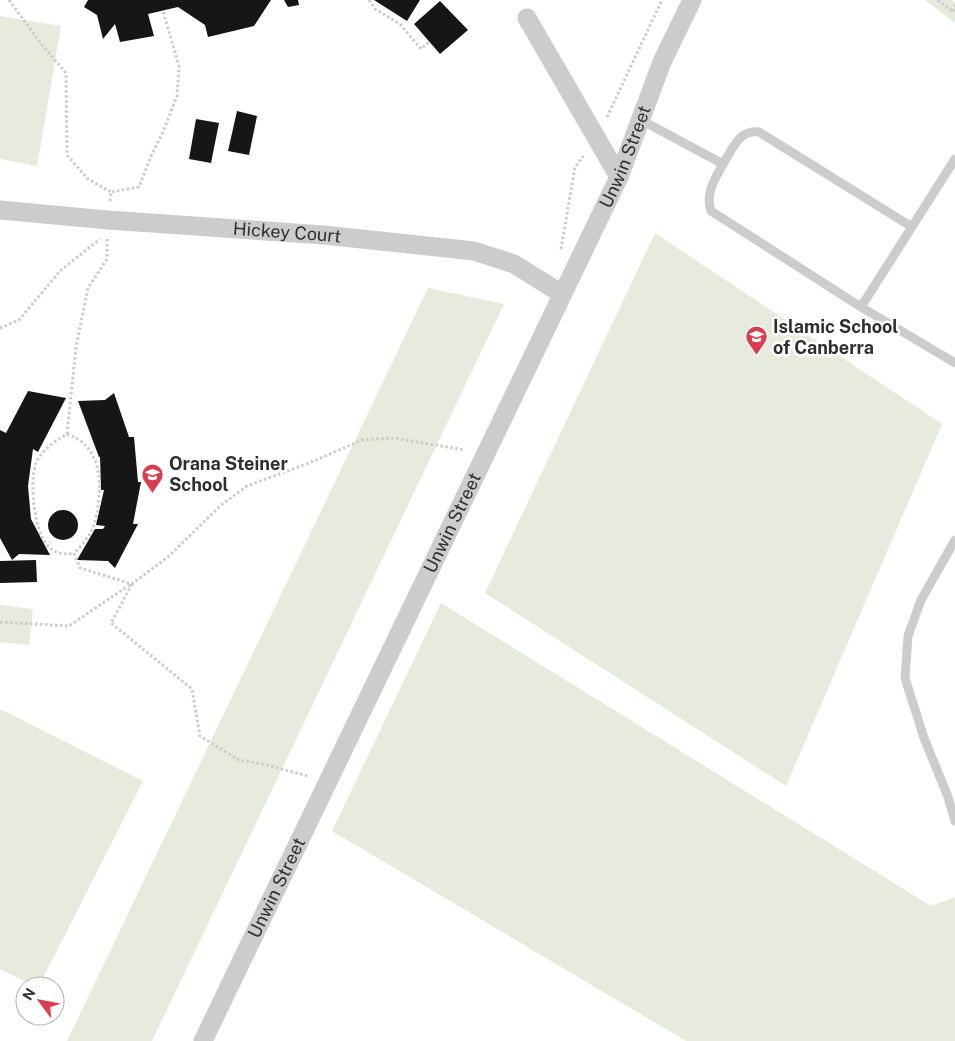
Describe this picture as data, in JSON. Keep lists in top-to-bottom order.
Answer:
{
  "streets": {
    "street": ["Unwin Street", "Hickey Court"]
  },
  "crossings": [
    ["Unwin Street", "Hickey Court"]
  ],
  "places": {
    "school or university": ["Islamic School of Canberra", "Orana Steiner School"]
  },
  "north": "top left"
}
